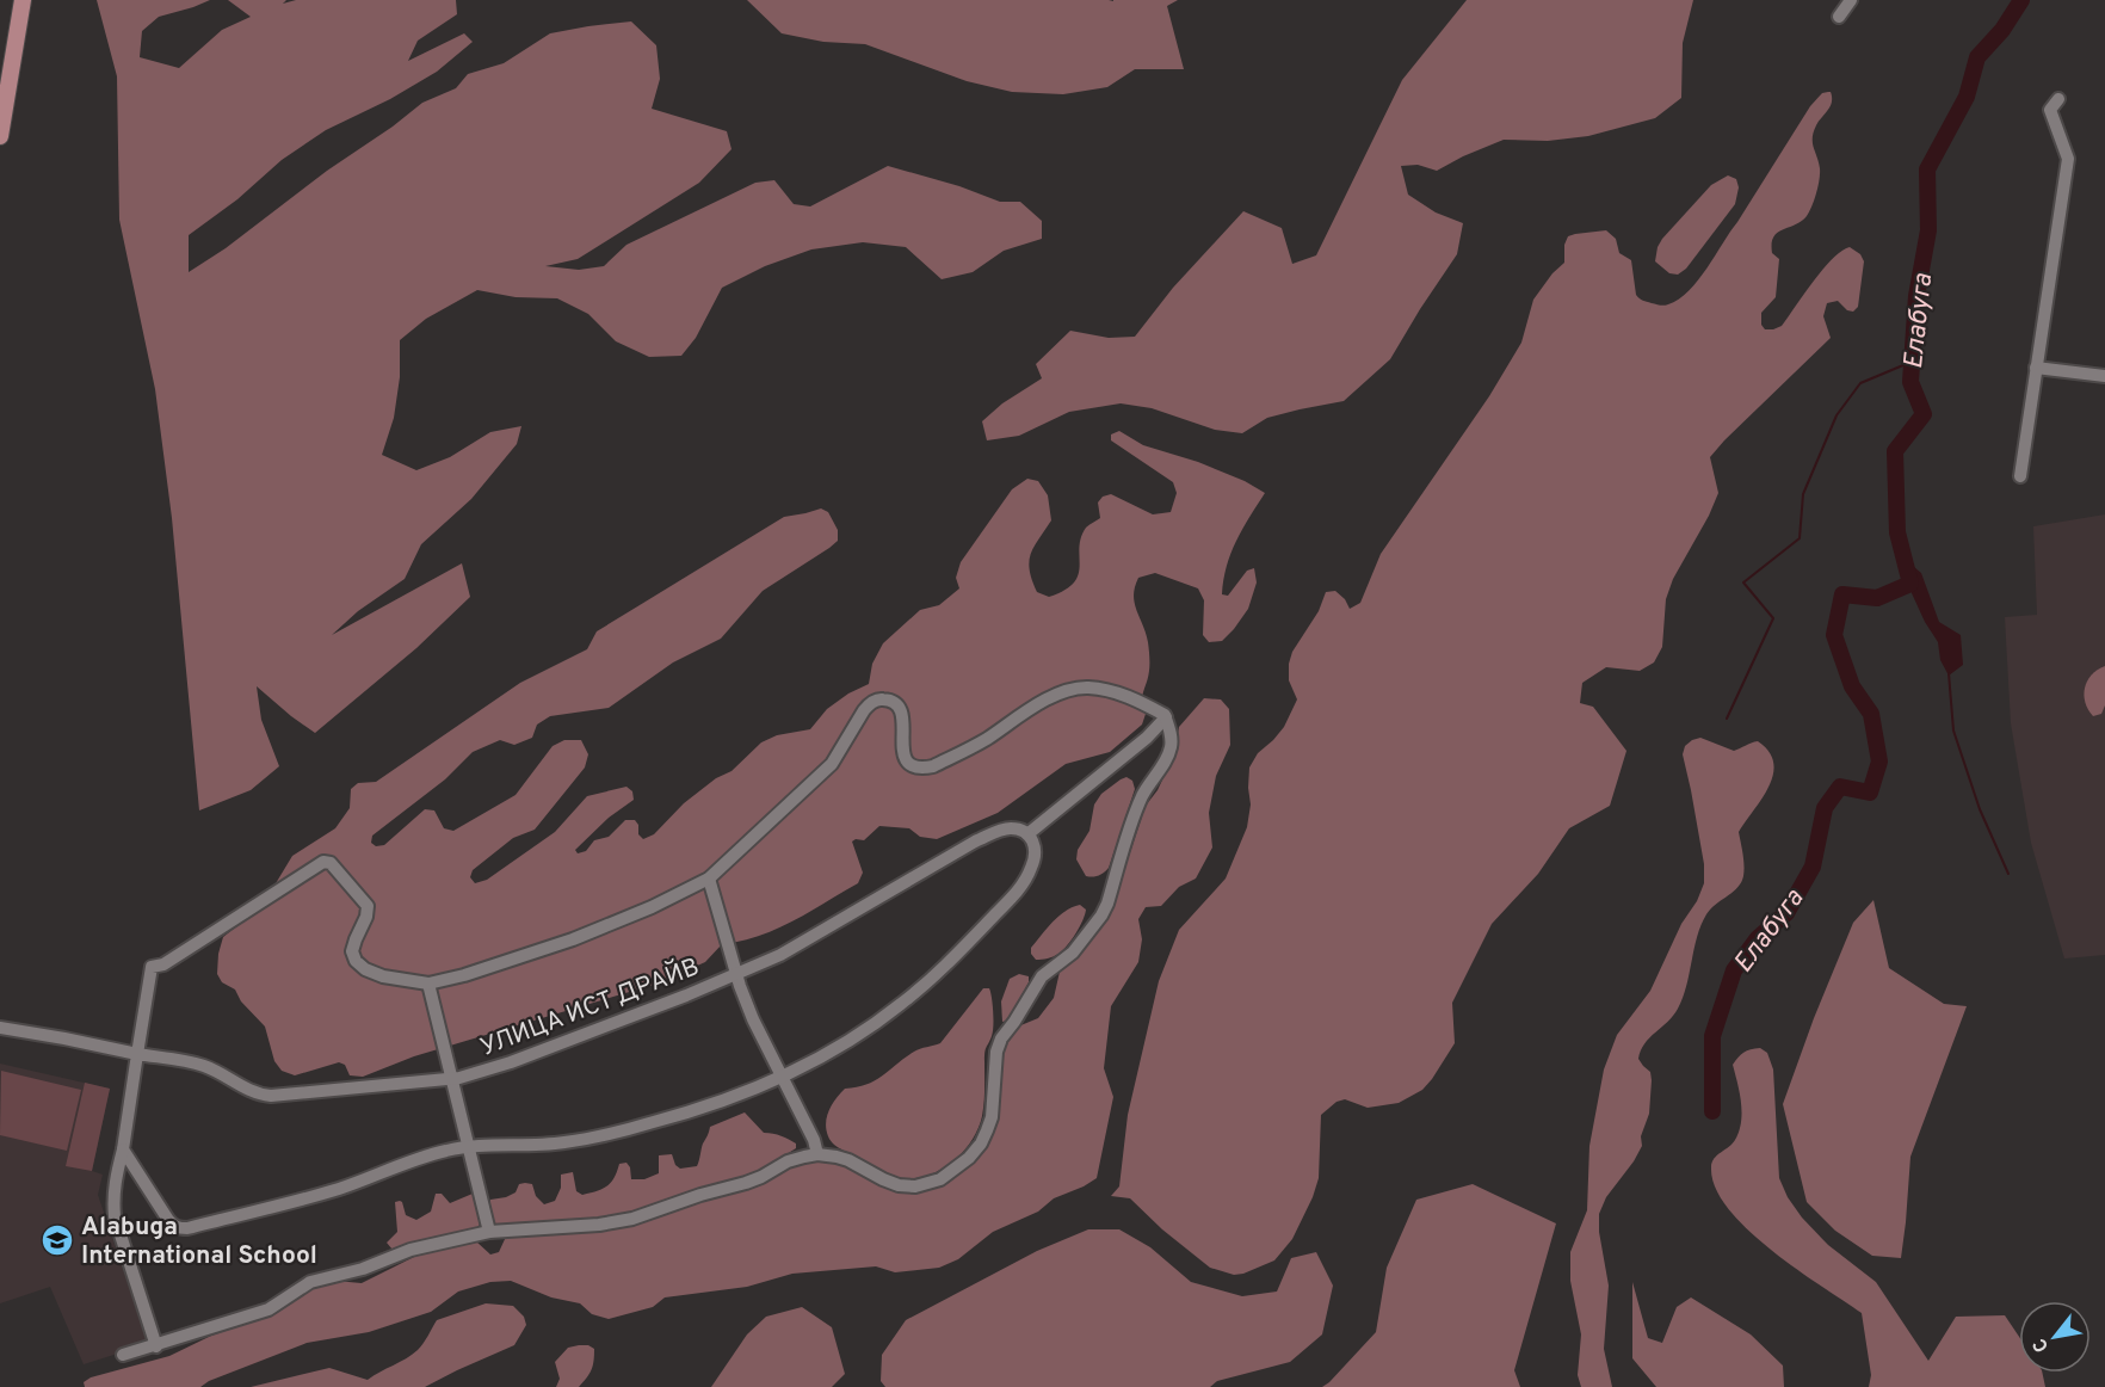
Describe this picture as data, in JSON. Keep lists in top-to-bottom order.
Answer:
{
  "streets": {
    "street": ["УЛИЦА ИСТ ДРАЙВ"]
  },
  "water": ["Елабуга"],
  "places": {
    "school or university": ["Alabuga International School"]
  },
  "north": "bottom left"
}
